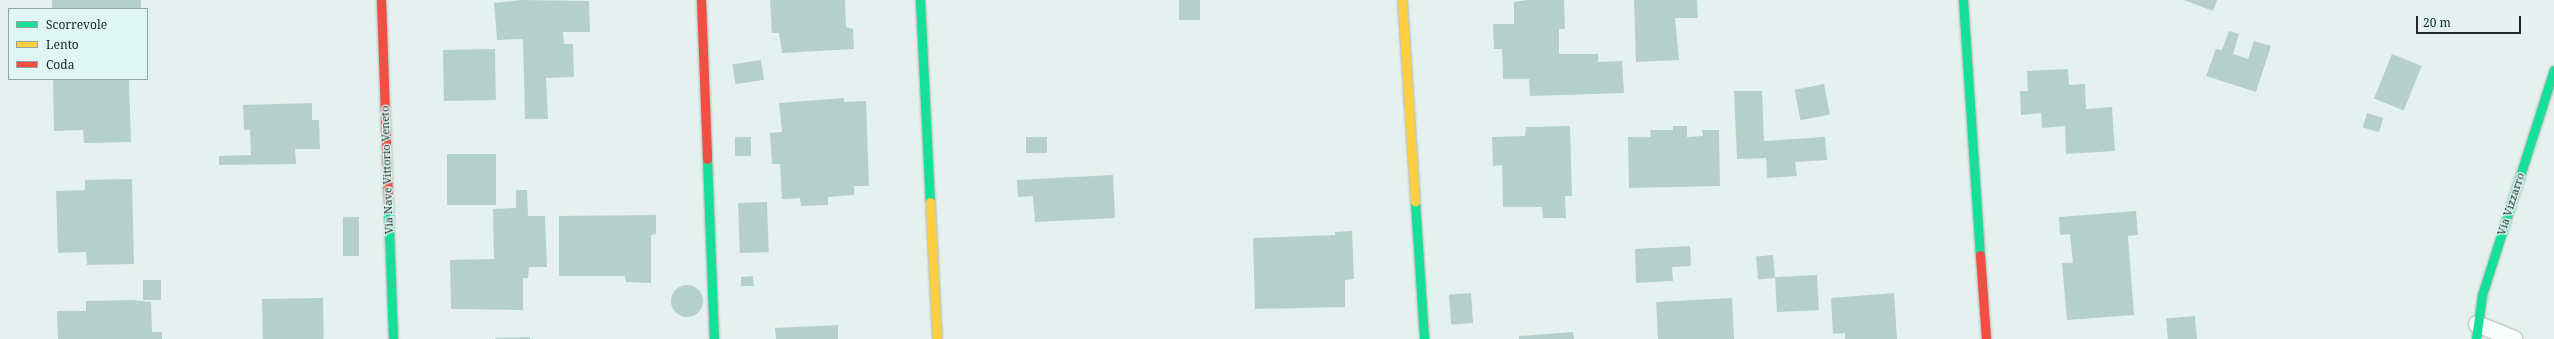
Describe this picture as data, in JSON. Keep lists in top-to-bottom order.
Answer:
{
  "streets": {
    "street": ["Via Nave Vittorio Veneto", "Via Vizzarro"]
  },
  "legend": ["Scorrevole", "Lento", "Coda"],
  "scale_bar": "20 m"
}
